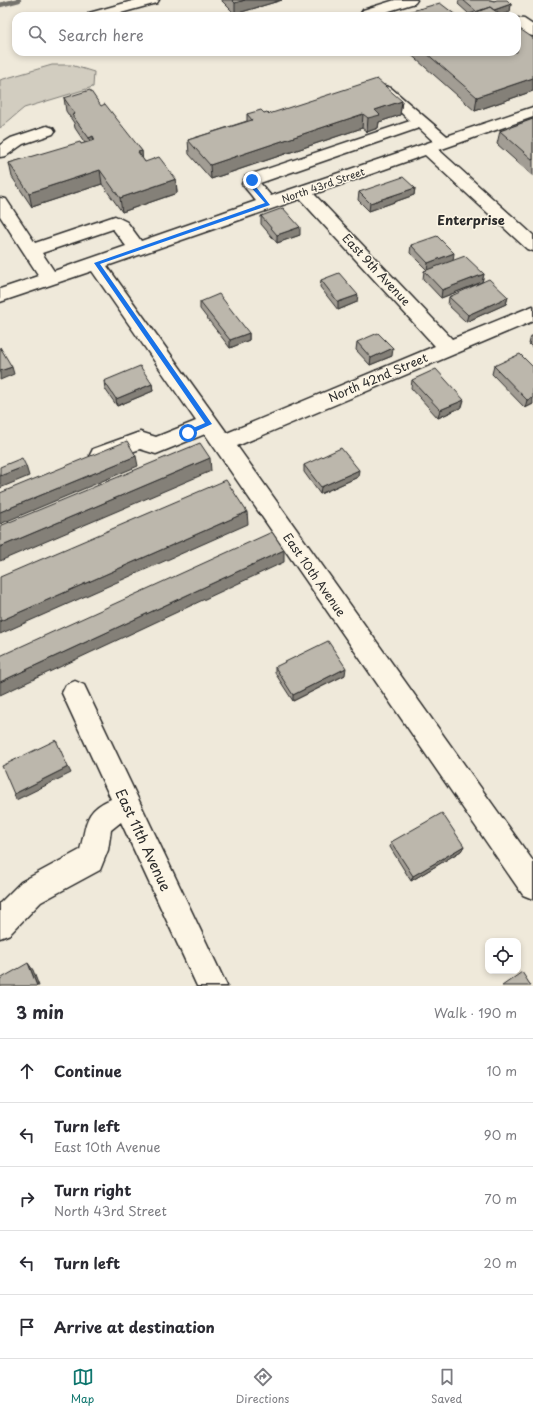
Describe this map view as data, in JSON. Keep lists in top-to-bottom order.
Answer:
{
  "streets": {
    "street": [
      "North 43rd Street",
      "East 9th Avenue",
      "North 42nd Street",
      "East 10th Avenue",
      "East 11th Avenue"
    ]
  },
  "crossings": [
    ["North 43rd Street", "East 9th Avenue"],
    ["North 43rd Street", "East 10th Avenue"],
    ["East 9th Avenue", "North 42nd Street"],
    ["North 42nd Street", "East 10th Avenue"]
  ],
  "districts": ["Enterprise"],
  "page": {
    "search": "Search here",
    "heading": ["3 min", "Walk · 190 m"],
    "list": [
      ["Continue", "10 m"],
      ["Turn left", "East 10th Avenue", "90 m"],
      ["Turn right", "North 43rd Street", "70 m"],
      ["Turn left", "20 m"],
      "Arrive at destination"
    ],
    "nav": ["Map", "Directions", "Saved"]
  }
}
